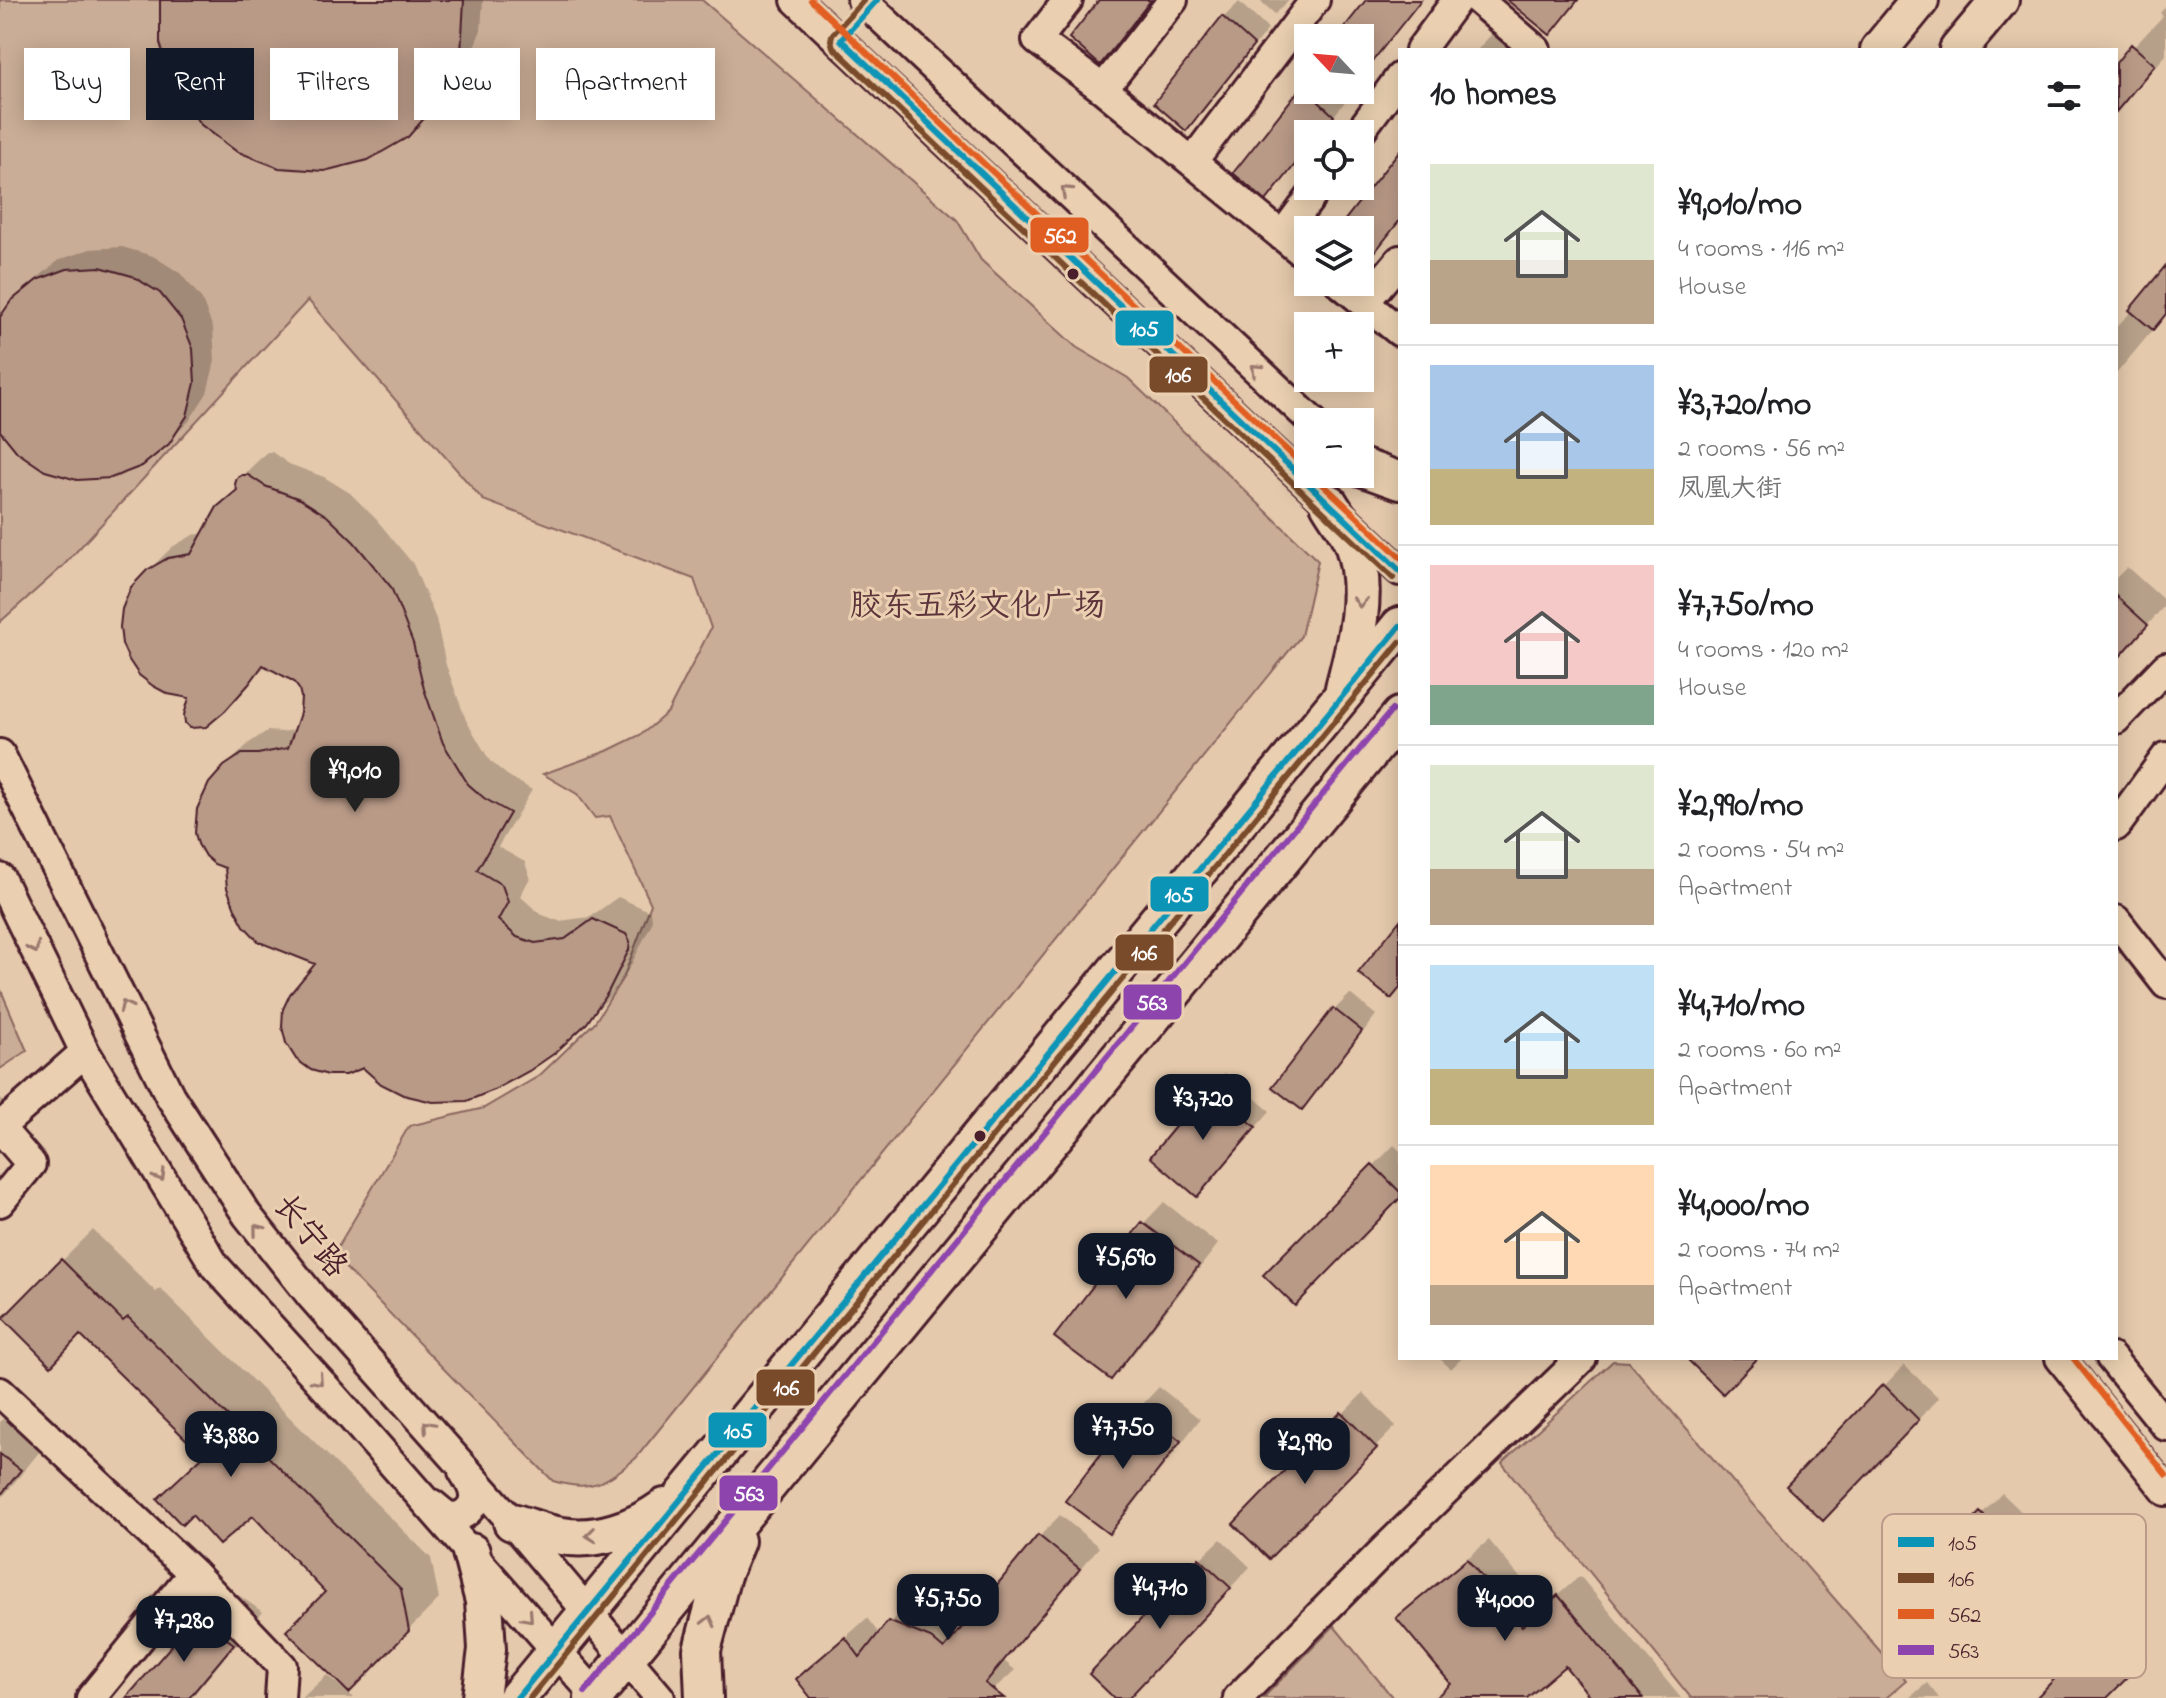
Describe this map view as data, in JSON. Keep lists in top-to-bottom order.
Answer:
{
  "streets": {
    "street": ["长宁路"]
  },
  "parks": ["胶东五彩文化广场"],
  "lines": [
    "transit line 105",
    "transit line 106",
    "transit line 562",
    "transit line 563"
  ],
  "legend": [
    "105",
    "106",
    "562",
    "563"
  ],
  "north": "top left",
  "page": {
    "map_buttons": ["+", "−"],
    "chip": [
      "Buy",
      "Rent",
      "Filters",
      "New",
      "Apartment"
    ],
    "heading": "10 homes",
    "list": [
      {
        "name": "¥9,010/mo",
        "note": "4 rooms · 116 m² · House"
      },
      {
        "name": "¥3,720/mo",
        "note": "2 rooms · 56 m² · 凤凰大街"
      },
      {
        "name": "¥7,750/mo",
        "note": "4 rooms · 120 m² · House"
      },
      {
        "name": "¥2,990/mo",
        "note": "2 rooms · 54 m² · Apartment"
      },
      {
        "name": "¥4,710/mo",
        "note": "2 rooms · 60 m² · Apartment"
      },
      {
        "name": "¥4,000/mo",
        "note": "2 rooms · 74 m² · Apartment"
      }
    ],
    "price": [
      "¥9,010",
      "¥3,720",
      "¥5,690",
      "¥7,750",
      "¥3,880",
      "¥2,990",
      "¥4,710",
      "¥5,750",
      "¥4,000",
      "¥7,280"
    ]
  }
}
